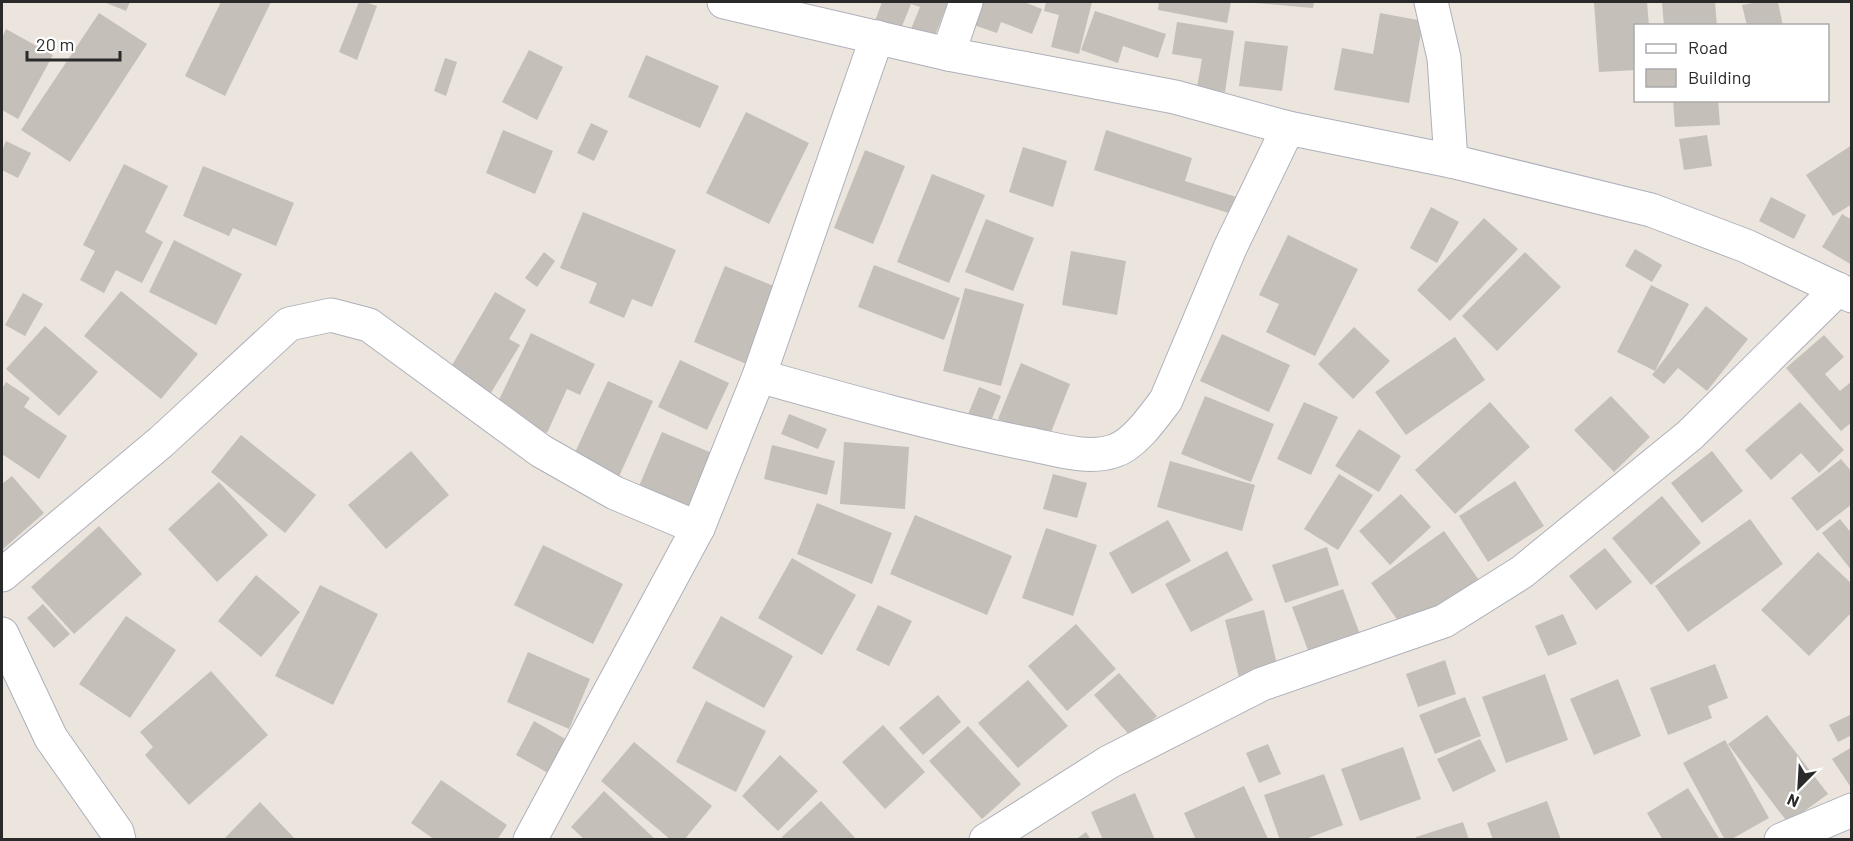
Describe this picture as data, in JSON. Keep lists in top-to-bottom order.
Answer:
{
  "legend": ["Road", "Building"],
  "scale_bar": "20 m",
  "north": "bottom left"
}
